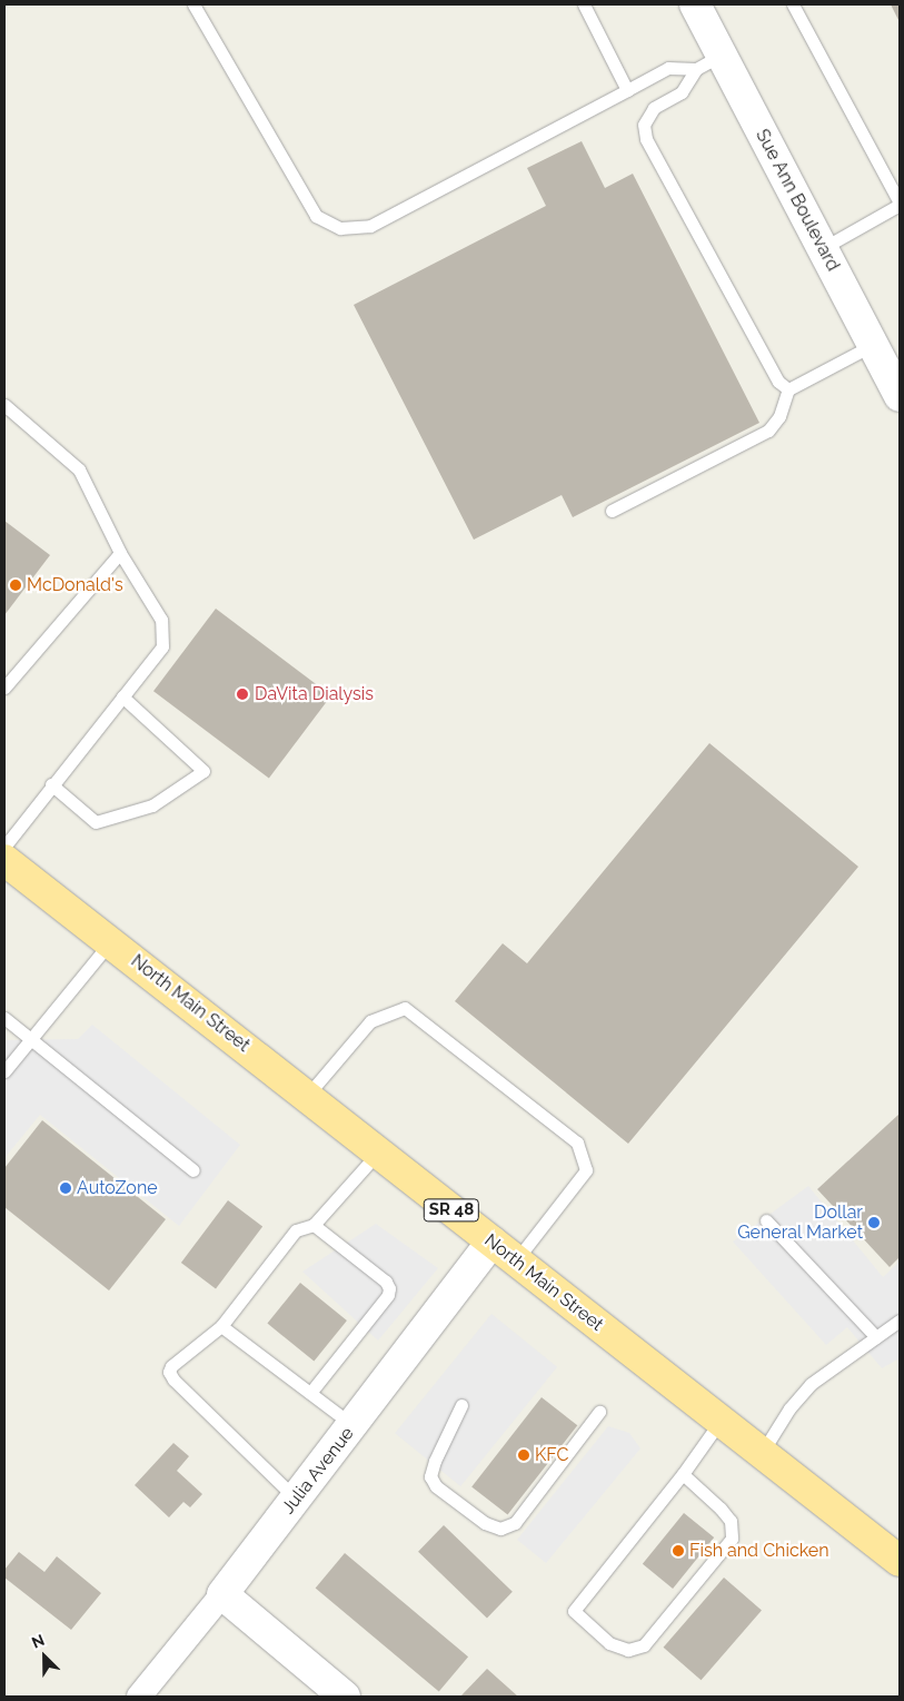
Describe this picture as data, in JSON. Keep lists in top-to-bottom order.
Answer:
{
  "streets": {
    "main road": ["North Main Street", "SR 48"],
    "street": ["Sue Ann Boulevard", "Julia Avenue"]
  },
  "crossings": [
    ["North Main Street", "Julia Avenue"]
  ],
  "places": [
    "McDonald's",
    "DaVita Dialysis",
    "AutoZone",
    "Dollar General Market",
    "KFC",
    "Fish and Chicken"
  ],
  "north": "top left"
}
